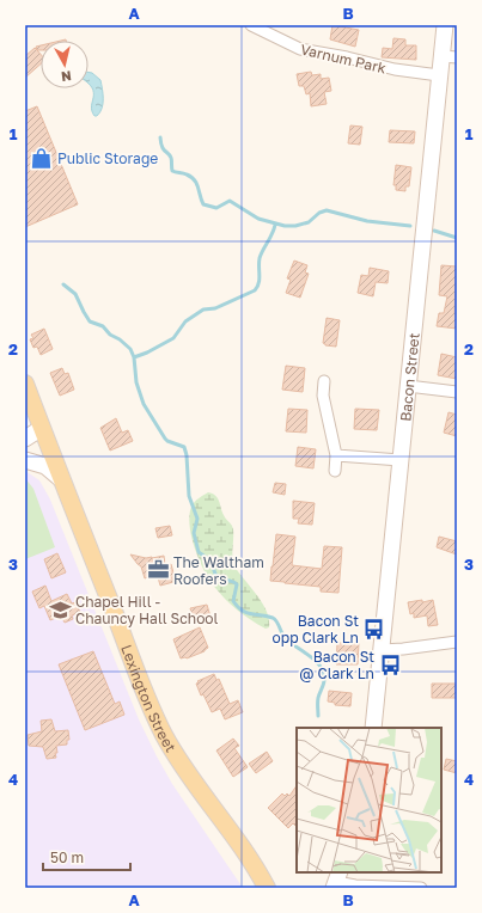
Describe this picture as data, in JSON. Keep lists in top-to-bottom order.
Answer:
{
  "streets": {
    "main road": ["Bacon Street", "Lexington Street"],
    "street": ["Varnum Park"]
  },
  "crossings": [
    ["Varnum Park", "Bacon Street"]
  ],
  "places": {
    "shop": ["Public Storage"],
    "office": ["The Waltham Roofers"],
    "school or university": ["Chapel Hill - Chauncy Hall School"],
    "bus stop": ["Bacon St opp Clark Ln", "Bacon St @ Clark Ln"]
  },
  "scale_bar": "50 m",
  "north": "bottom",
  "grid": {
    "columns": ["A", "B"],
    "rows": [
      "1",
      "2",
      "3",
      "4"
    ]
  }
}
